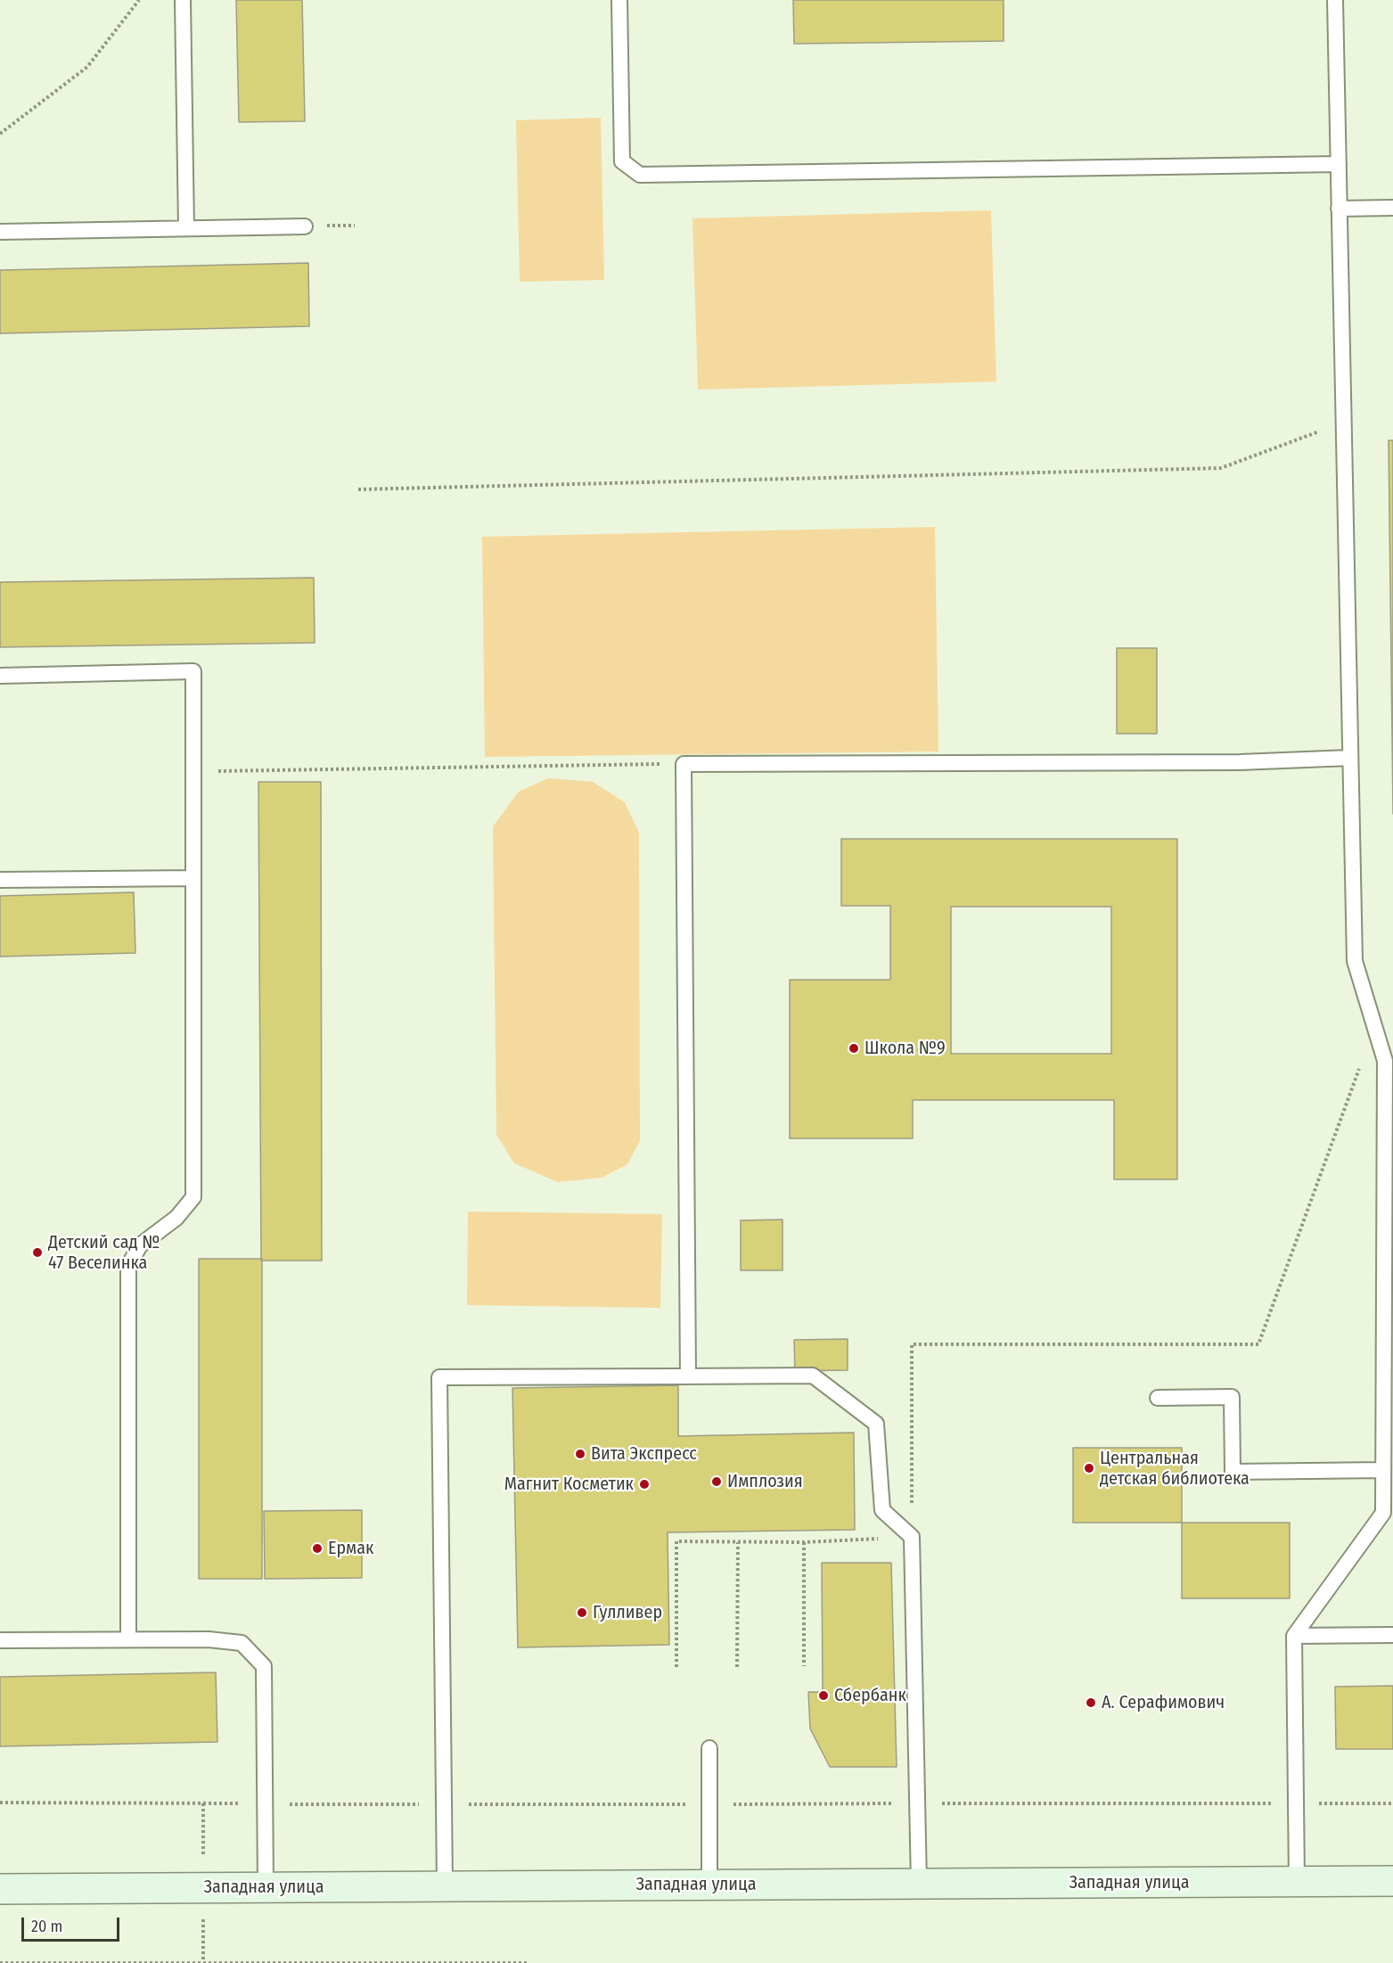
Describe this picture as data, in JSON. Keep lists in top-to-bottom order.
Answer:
{
  "streets": {
    "street": ["Западная улица"]
  },
  "places": [
    "Школа №9",
    "Детский сад № 47 Веселинка",
    "Вита Экспресс",
    "Центральная детская библиотека",
    "Имплозия",
    "Магнит Косметик",
    "Ермак",
    "Гулливер",
    "Сбербанк",
    "А. Серафимович"
  ],
  "scale_bar": "20 m"
}
